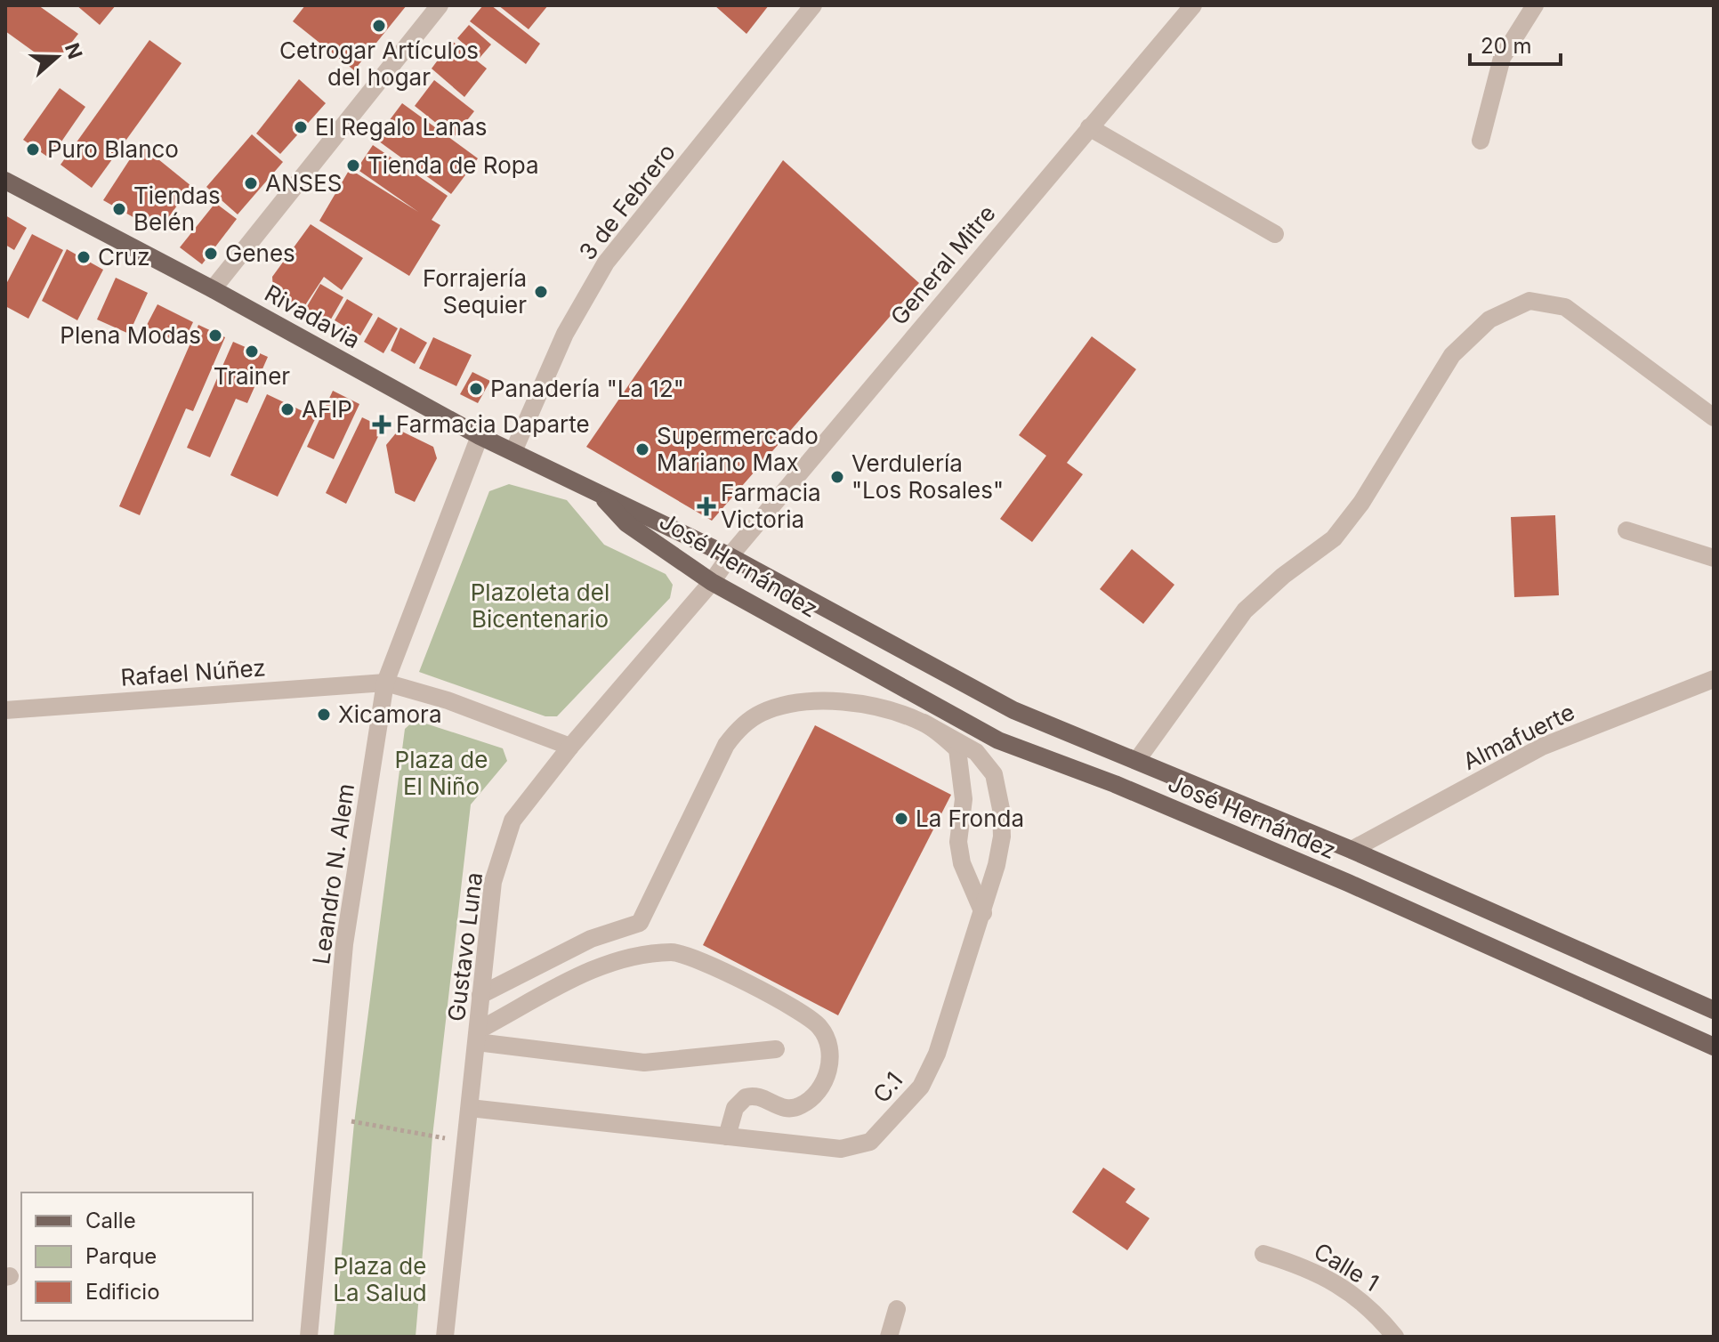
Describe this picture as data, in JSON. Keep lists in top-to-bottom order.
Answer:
{
  "streets": {
    "main road": ["Rivadavia", "José Hernández"],
    "street": [
      "3 de Febrero",
      "General Mitre",
      "Rafael Núñez",
      "Almafuerte",
      "Leandro N. Alem",
      "Gustavo Luna",
      "C.1",
      "Calle 1"
    ]
  },
  "crossings": [
    ["3 de Febrero", "Rivadavia"],
    ["General Mitre", "José Hernández"],
    ["General Mitre", "Gustavo Luna"],
    ["Rivadavia", "José Hernández"],
    ["Rivadavia", "Leandro N. Alem"],
    ["José Hernández", "Almafuerte"],
    ["José Hernández", "Gustavo Luna"],
    ["Rafael Núñez", "Leandro N. Alem"],
    ["Gustavo Luna", "C.1"]
  ],
  "parks": ["Plazoleta del Bicentenario", "Plaza de El Niño", "Plaza de La Salud"],
  "places": {
    "other": [
      "Cetrogar Artículos del hogar",
      "El Regalo Lanas",
      "Puro Blanco",
      "Tienda de Ropa",
      "ANSES",
      "Tiendas Belén",
      "Genes",
      "Cruz",
      "Forrajería Sequier",
      "Plena Modas",
      "Trainer",
      "Panadería \"La 12\"",
      "AFIP",
      "Supermercado Mariano Max",
      "Verdulería \"Los Rosales\"",
      "Xicamora",
      "La Fronda"
    ],
    "health": ["Farmacia Daparte", "Farmacia Victoria"]
  },
  "legend": ["Calle", "Parque", "Edificio"],
  "scale_bar": "20 m",
  "north": "right"
}
